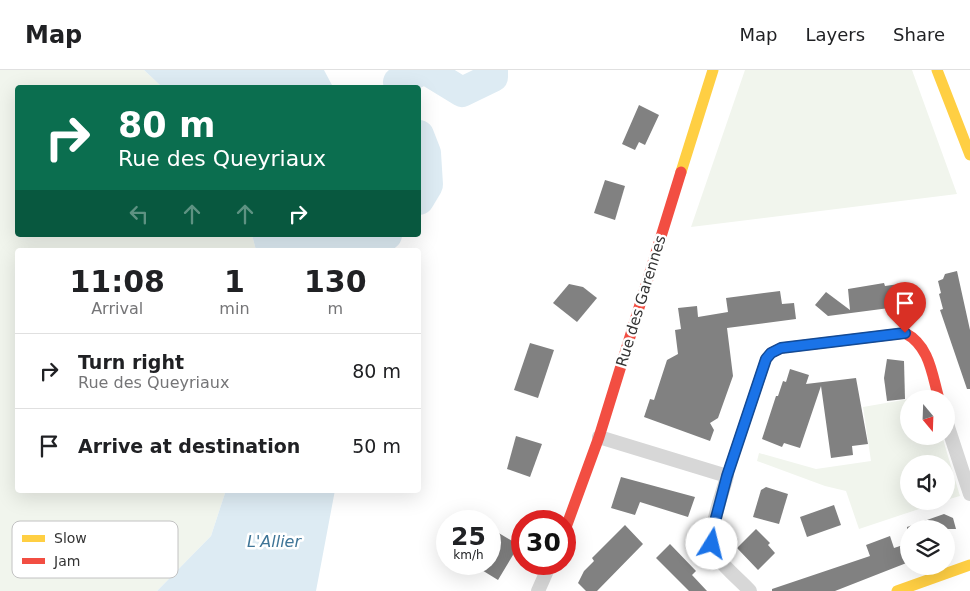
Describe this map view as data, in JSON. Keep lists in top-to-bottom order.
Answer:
{
  "streets": {
    "street": ["Rue des Garennes"]
  },
  "water": ["L'Allier"],
  "legend": ["Slow", "Jam"],
  "north": "bottom",
  "page": {
    "header": "Map",
    "nav": ["Map", "Layers", "Share"],
    "turn": ["80 m", "Rue des Queyriaux"],
    "eta": [
      "11:08",
      "Arrival",
      "1",
      "min",
      "130",
      "m"
    ],
    "list": [
      {
        "name": "Turn right",
        "note": "Rue des Queyriaux",
        "value": "80 m"
      },
      {
        "name": "Arrive at destination",
        "value": "50 m"
      }
    ],
    "speed": "25 km/h",
    "limit": "30"
  }
}
